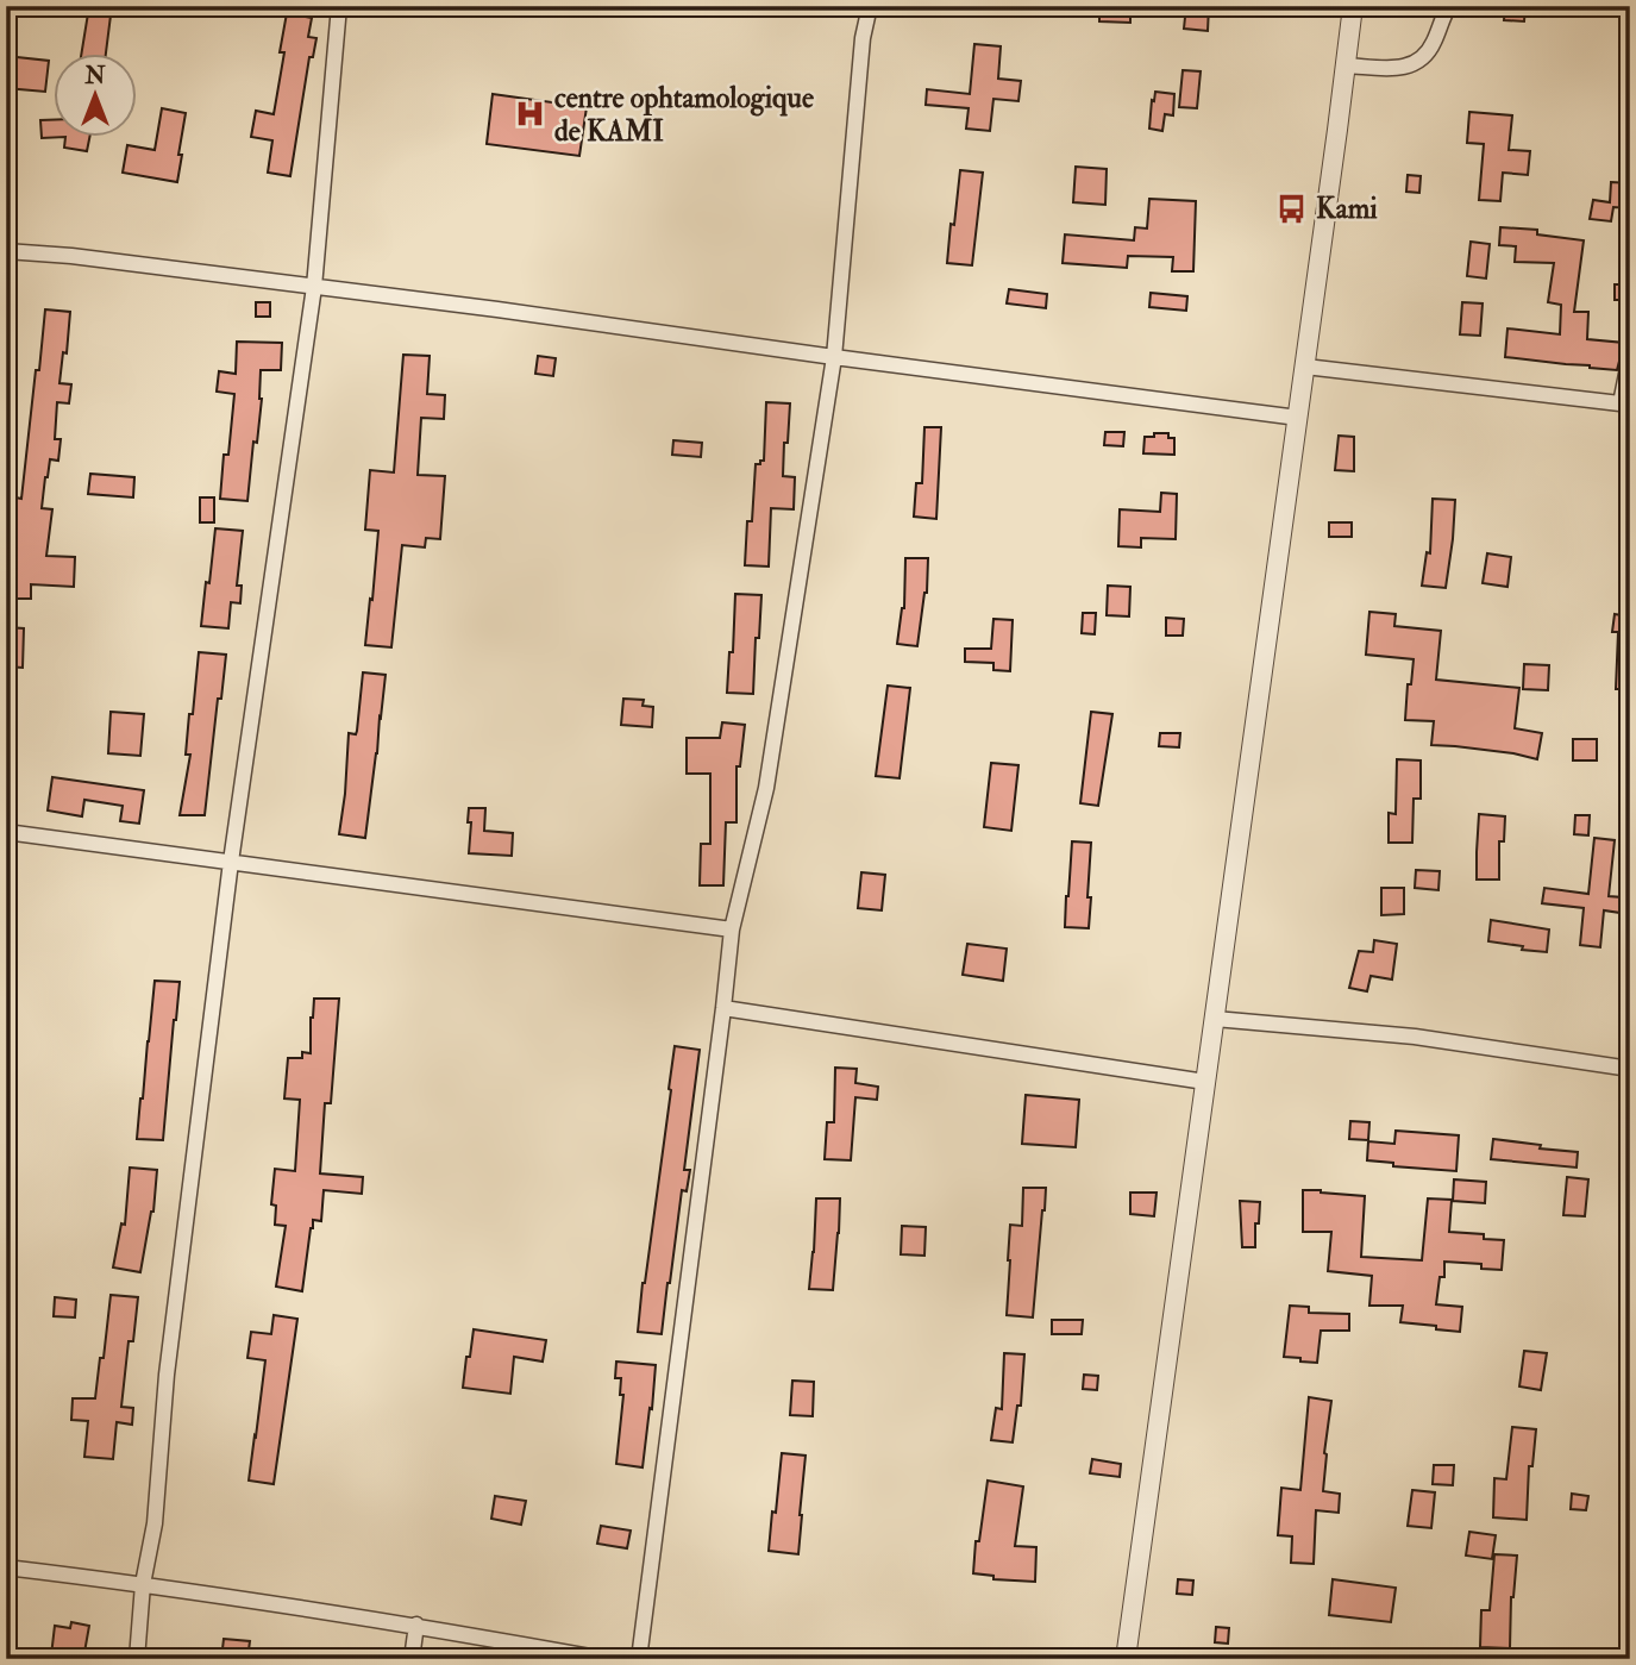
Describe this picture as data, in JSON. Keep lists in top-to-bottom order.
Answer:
{
  "places": {
    "hospital": ["centre ophtamologique de KAMI"],
    "bus stop": ["Kami"]
  },
  "north": "top"
}
